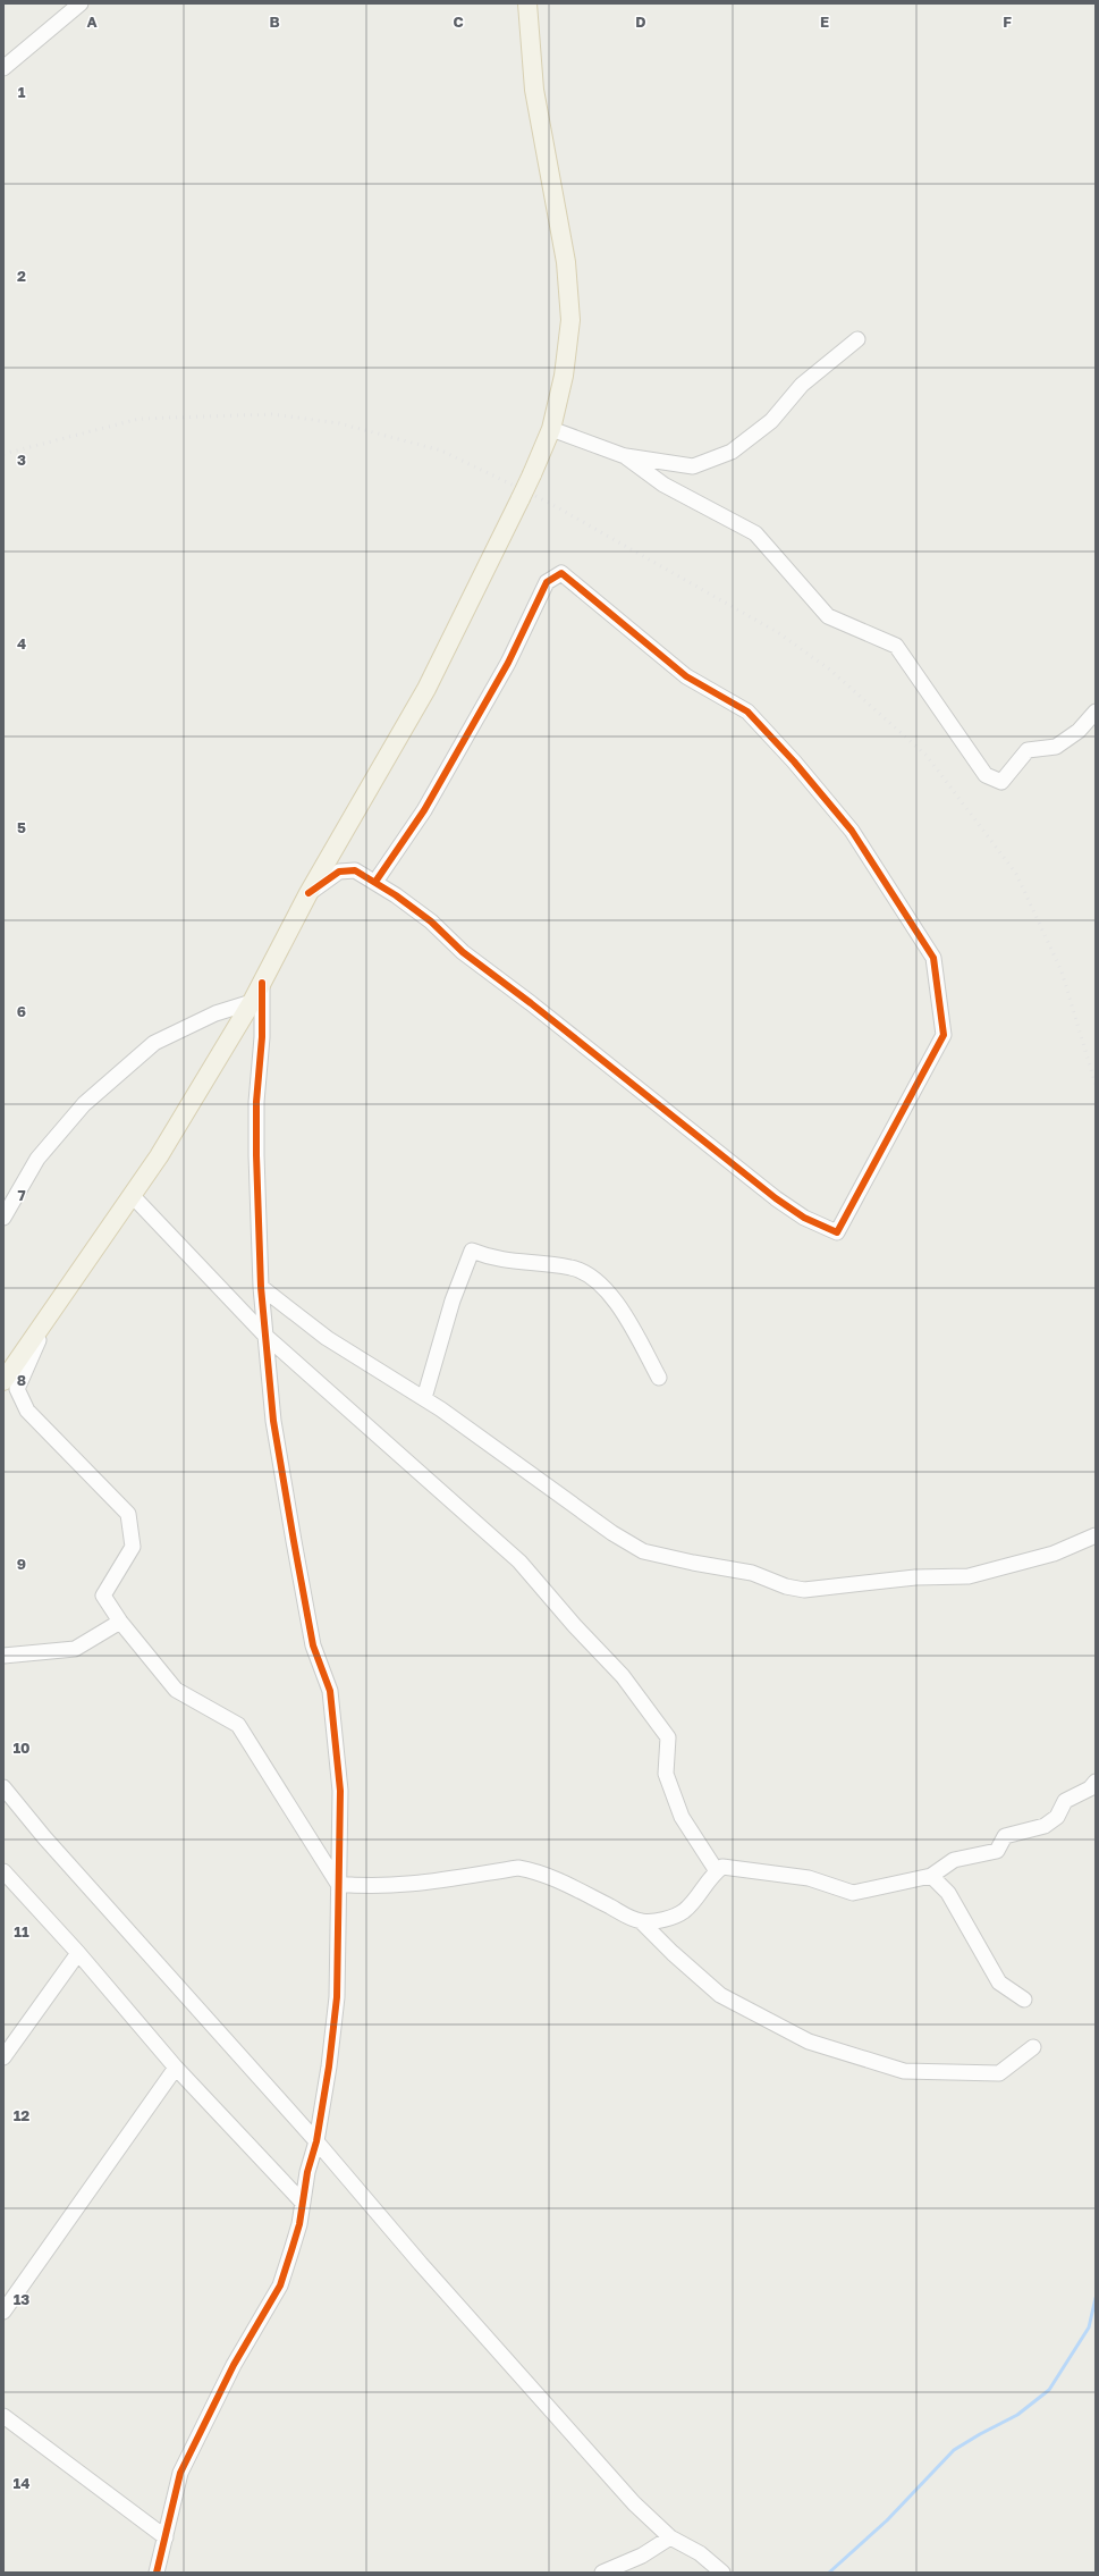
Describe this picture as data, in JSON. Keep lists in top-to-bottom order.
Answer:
{
  "grid": {
    "columns": [
      "A",
      "B",
      "C",
      "D",
      "E",
      "F"
    ],
    "rows": [
      "1",
      "2",
      "3",
      "4",
      "5",
      "6",
      "7",
      "8",
      "9",
      "10",
      "11",
      "12",
      "13",
      "14"
    ]
  }
}
